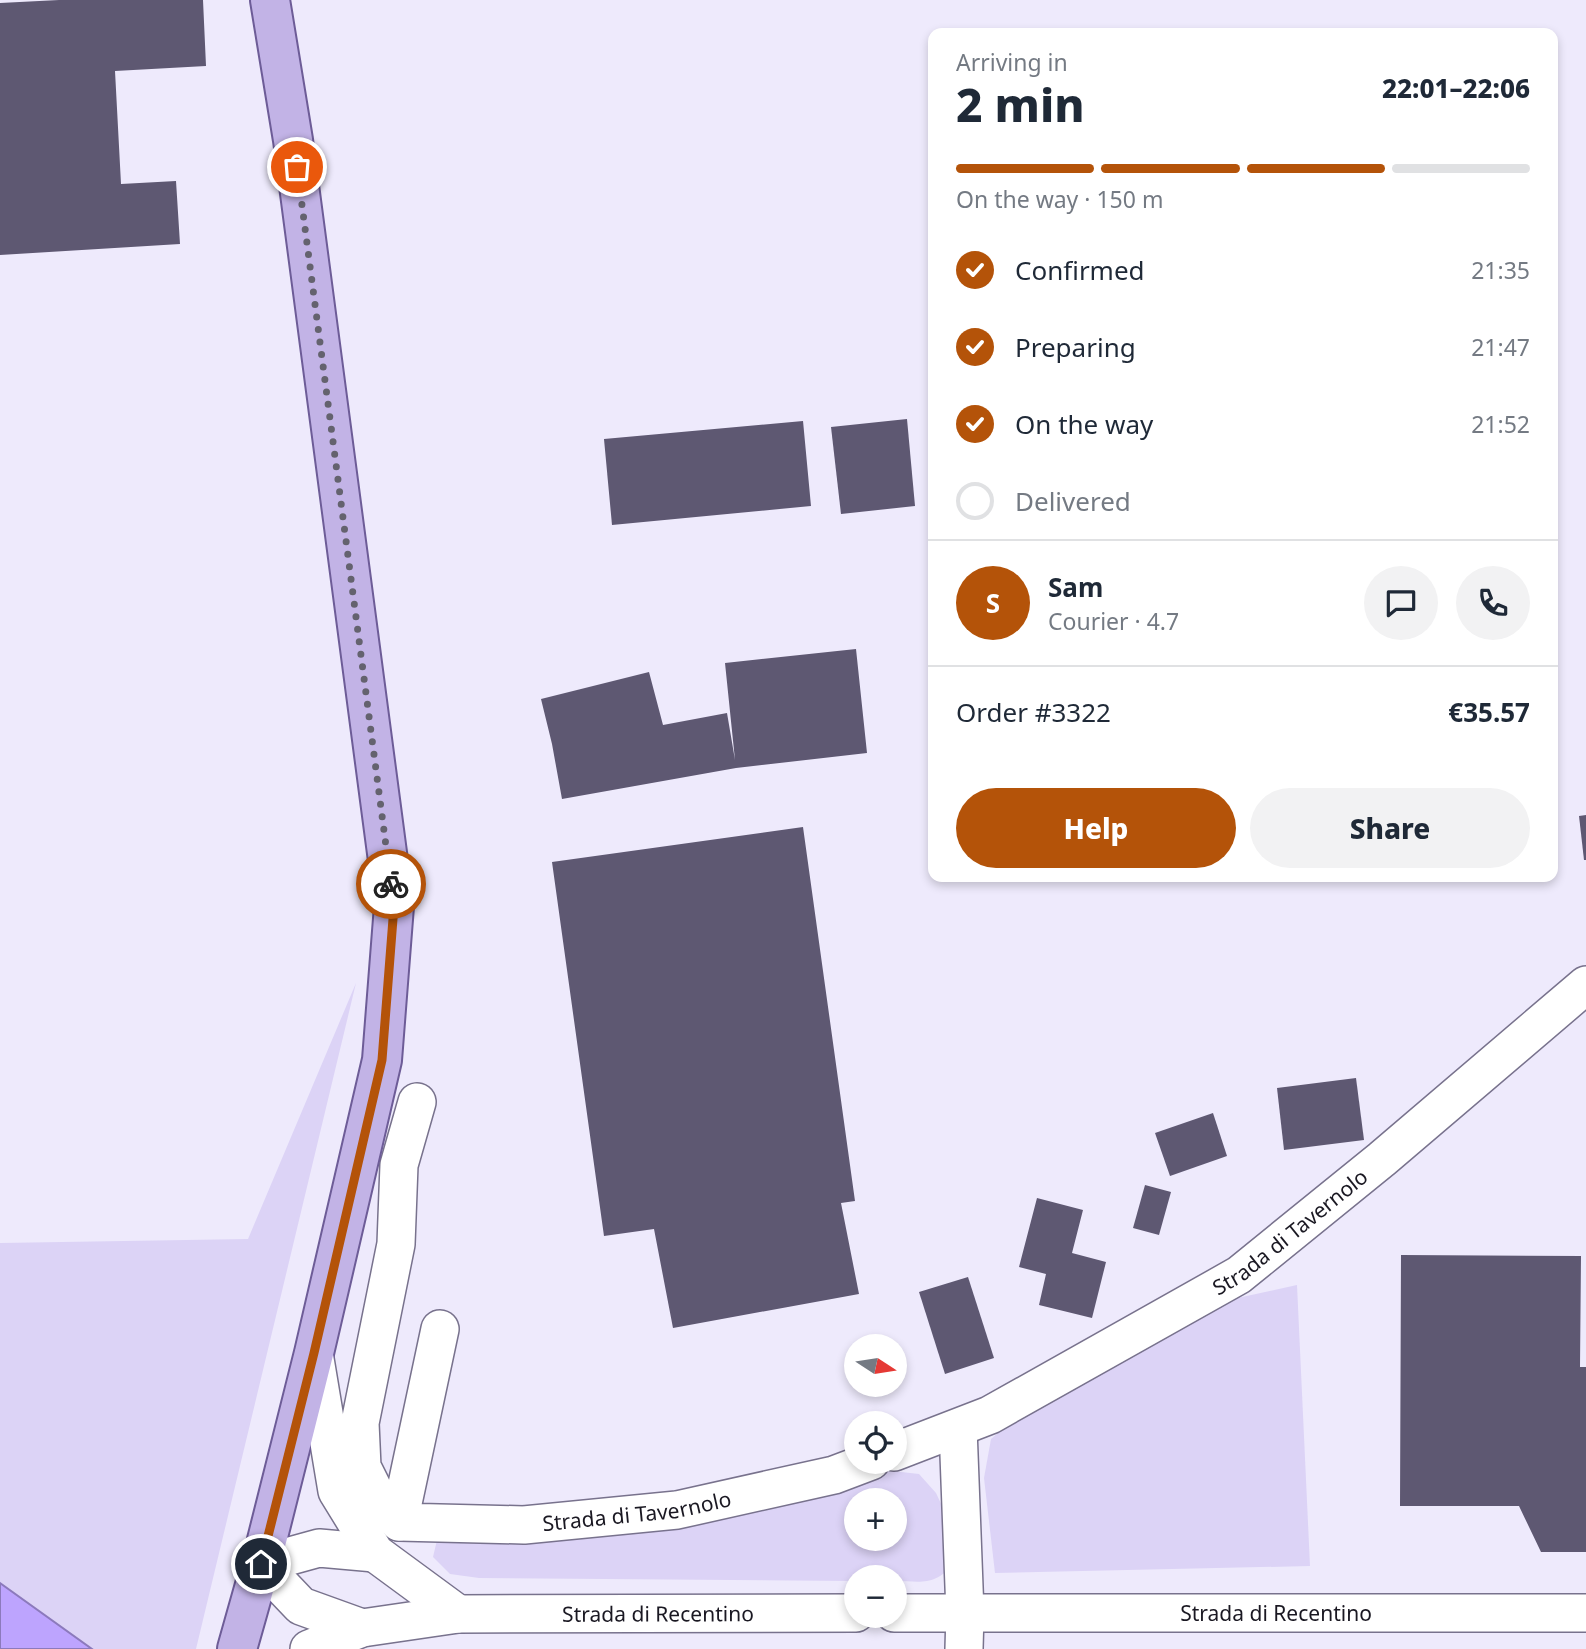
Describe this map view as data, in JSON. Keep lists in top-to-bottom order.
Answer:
{
  "streets": {
    "street": ["Strada di Tavernolo", "Strada di Recentino"]
  },
  "north": "right",
  "page": {
    "heading": ["2 min", "Arriving in", "22:01–22:06"],
    "panel": [
      "Sam",
      "Courier · 4.7",
      "Order #3322",
      "€35.57"
    ],
    "bar": "On the way · 150 m",
    "list": [
      ["Confirmed", "21:35"],
      ["Preparing", "21:47"],
      ["On the way", "21:52"],
      "Delivered"
    ],
    "round": "S",
    "buttons": ["Help", "Share"],
    "map_buttons": ["+", "−"]
  }
}
